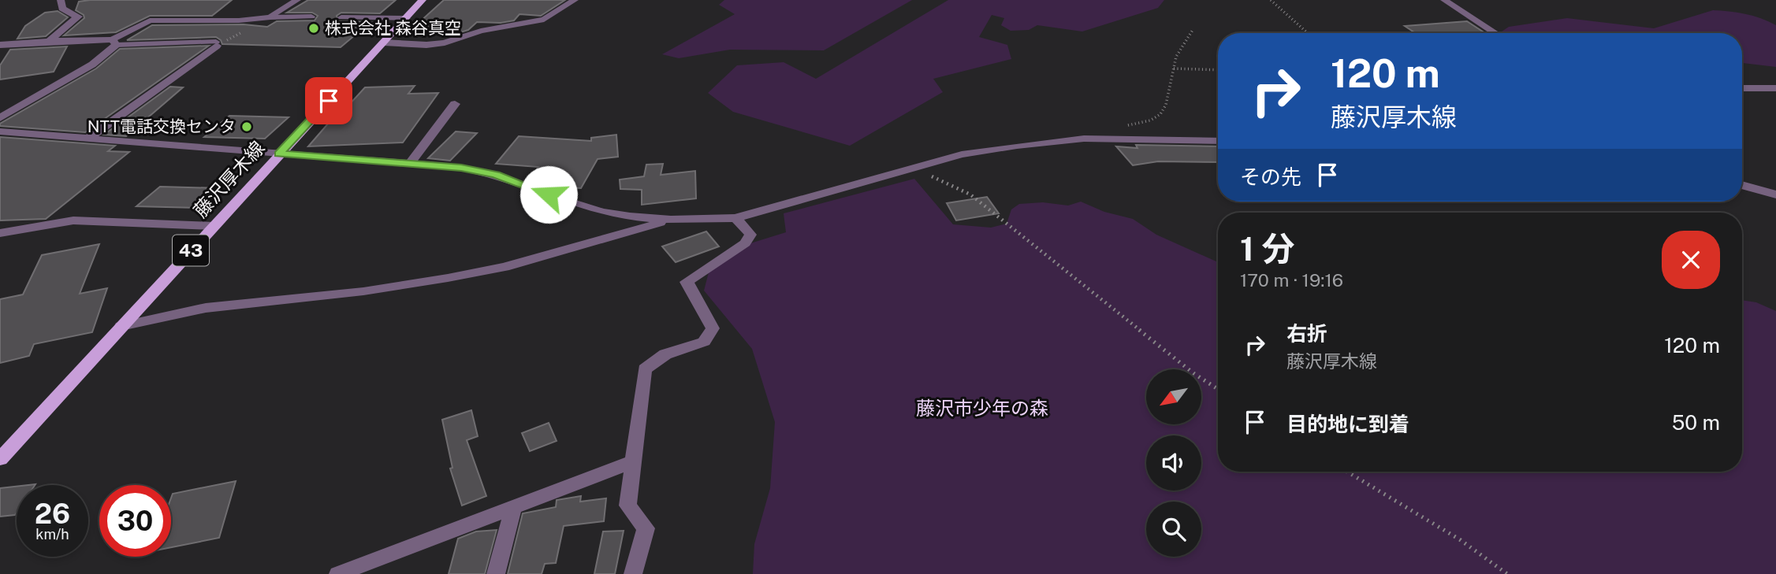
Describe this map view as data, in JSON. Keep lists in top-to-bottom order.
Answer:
{
  "streets": {
    "main road": ["藤沢厚木線", "43"]
  },
  "parks": ["藤沢市少年の森"],
  "places": ["株式会社 森谷真空", "NTT電話交換センタ"],
  "north": "bottom left",
  "page": {
    "turn": ["120 m", "藤沢厚木線"],
    "then": "その先",
    "heading": ["1 分", "170 m · 19:16"],
    "list": [
      {
        "name": "右折",
        "note": "藤沢厚木線",
        "value": "120 m"
      },
      {
        "name": "目的地に到着",
        "value": "50 m"
      }
    ],
    "speed": "26 km/h",
    "limit": "30"
  }
}
